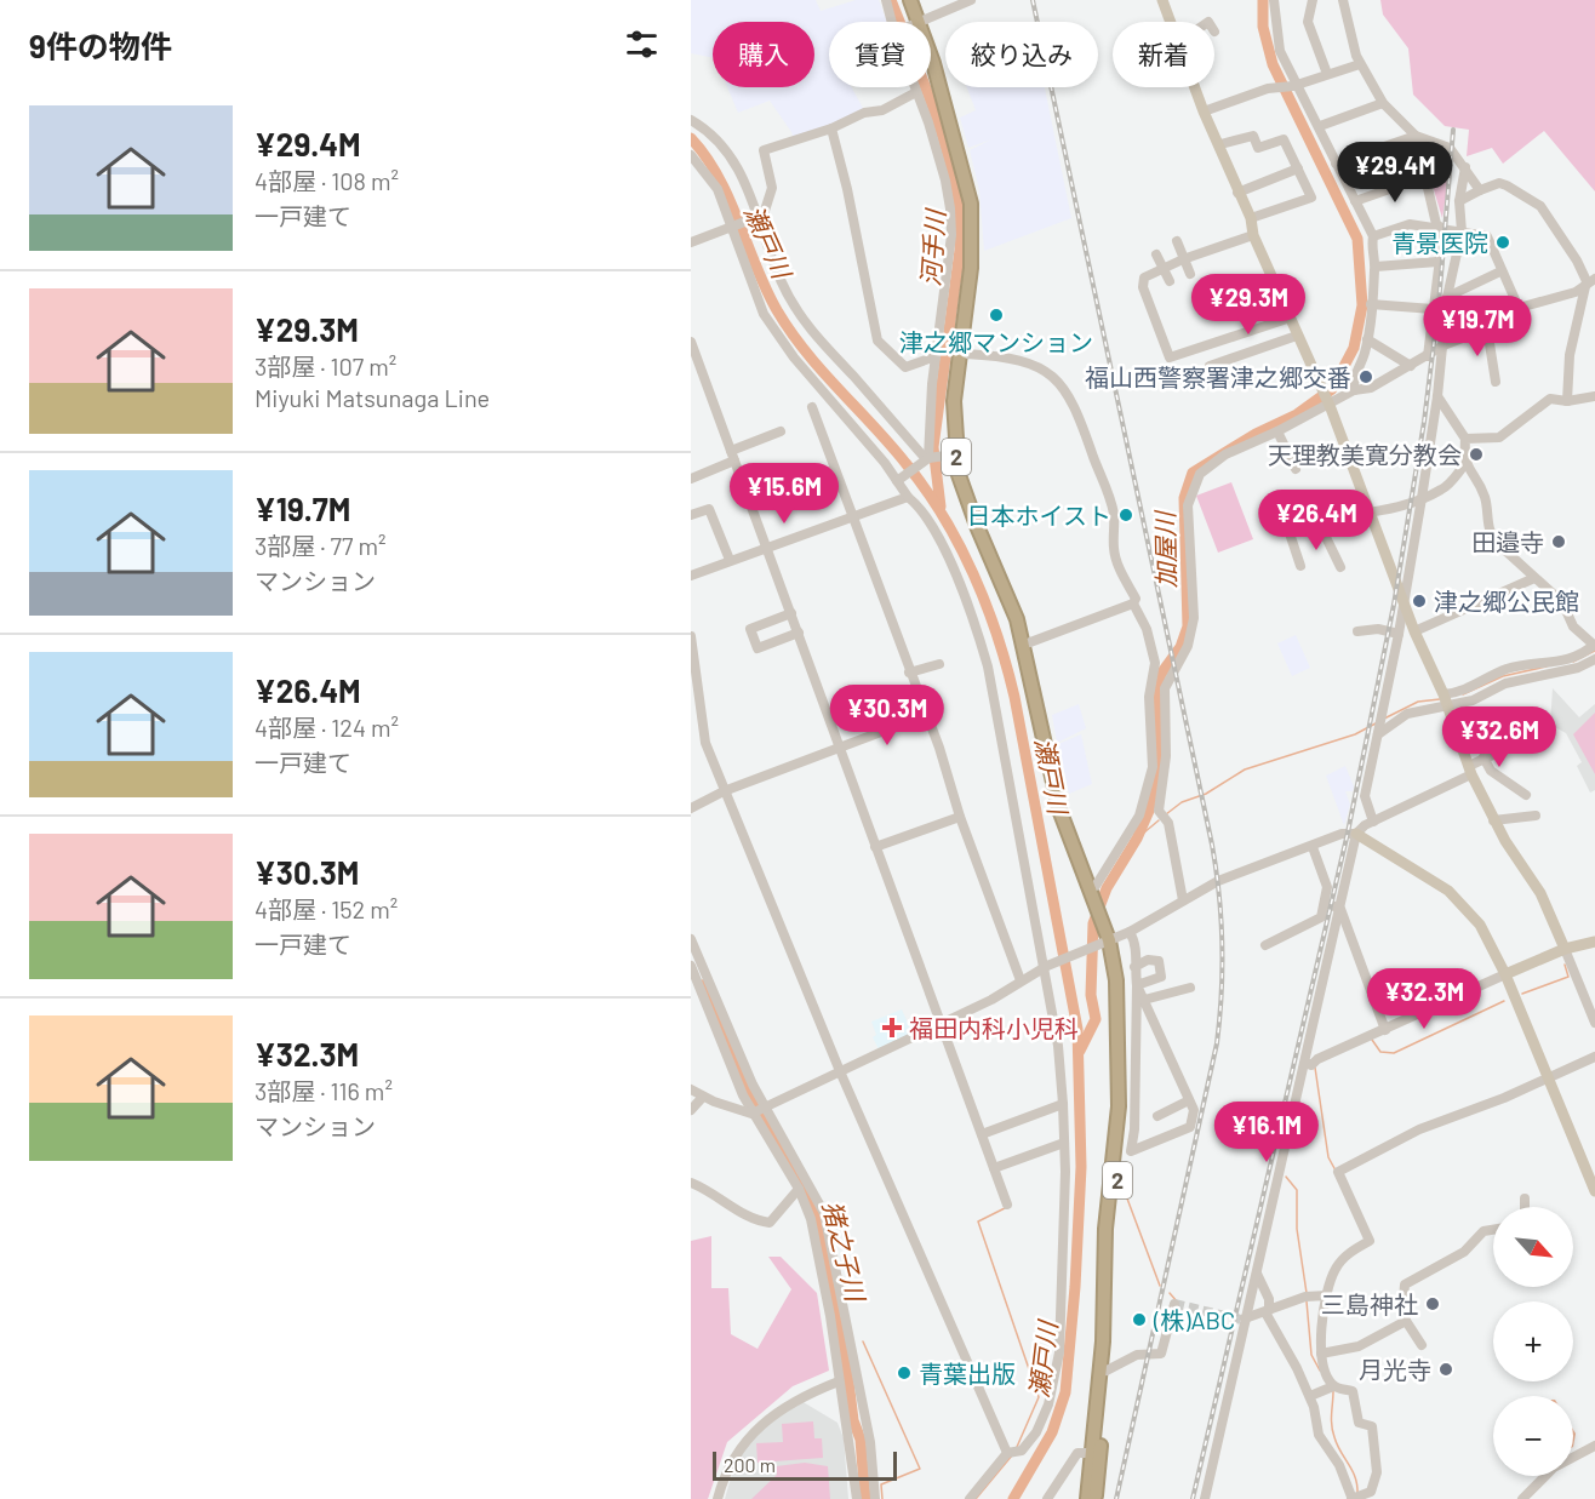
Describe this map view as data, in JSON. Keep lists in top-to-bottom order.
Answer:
{
  "streets": {
    "highway": ["2"]
  },
  "water": [
    "瀬戸川",
    "河手川",
    "加屋川",
    "猪之子川"
  ],
  "places": {
    "other": [
      "青景医院",
      "津之郷マンション",
      "福山西警察署津之郷交番",
      "天理教美寛分教会",
      "日本ホイスト",
      "田邉寺",
      "津之郷公民館",
      "三島神社",
      "(株)ABC",
      "月光寺",
      "青葉出版"
    ],
    "health": ["福田内科小児科"]
  },
  "scale_bar": "200 m",
  "north": "bottom right",
  "page": {
    "heading": "9件の物件",
    "chip": [
      "購入",
      "賃貸",
      "絞り込み",
      "新着"
    ],
    "list": [
      {
        "name": "¥29.4M",
        "note": "4部屋 · 108 m² · 一戸建て"
      },
      {
        "name": "¥29.3M",
        "note": "3部屋 · 107 m² · Miyuki Matsunaga Line"
      },
      {
        "name": "¥19.7M",
        "note": "3部屋 · 77 m² · マンション"
      },
      {
        "name": "¥26.4M",
        "note": "4部屋 · 124 m² · 一戸建て"
      },
      {
        "name": "¥30.3M",
        "note": "4部屋 · 152 m² · 一戸建て"
      },
      {
        "name": "¥32.3M",
        "note": "3部屋 · 116 m² · マンション"
      }
    ],
    "price": [
      "¥29.4M",
      "¥29.3M",
      "¥19.7M",
      "¥15.6M",
      "¥26.4M",
      "¥30.3M",
      "¥32.6M",
      "¥32.3M",
      "¥16.1M"
    ],
    "map_buttons": ["+", "−"],
    "scale": "200 m"
  }
}
